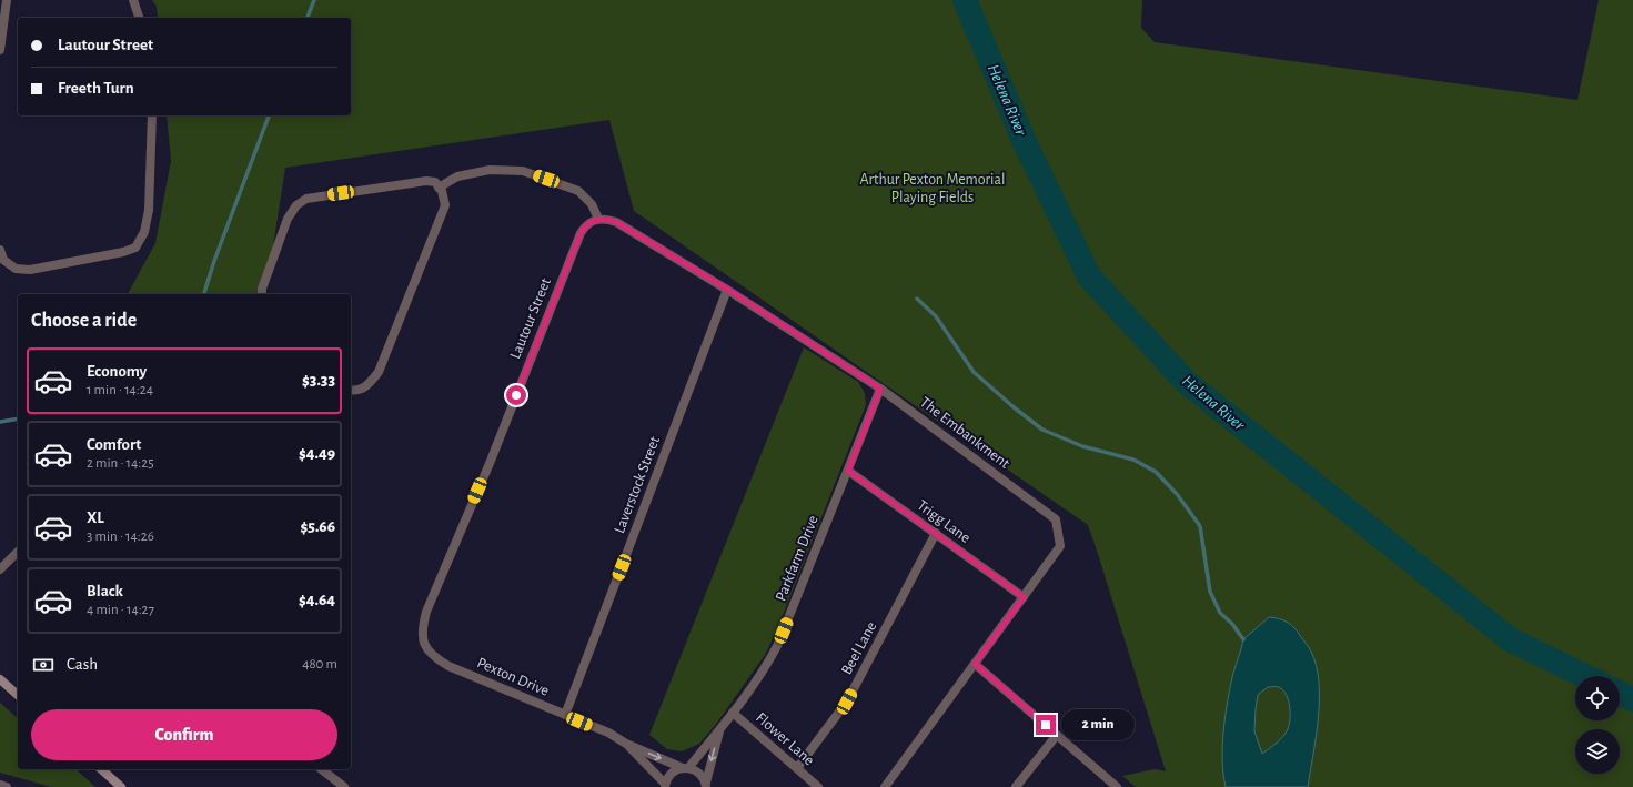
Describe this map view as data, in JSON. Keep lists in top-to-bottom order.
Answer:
{
  "streets": {
    "street": [
      "Lautour Street",
      "The Embankment",
      "Laverstock Street",
      "Trigg Lane",
      "Parkfarm Drive",
      "Beel Lane",
      "Pexton Drive",
      "Flower Lane"
    ]
  },
  "crossings": [
    ["Lautour Street", "The Embankment"],
    ["Lautour Street", "Pexton Drive"],
    ["The Embankment", "Laverstock Street"],
    ["The Embankment", "Trigg Lane"],
    ["The Embankment", "Parkfarm Drive"],
    ["Laverstock Street", "Pexton Drive"],
    ["Trigg Lane", "Parkfarm Drive"],
    ["Trigg Lane", "Beel Lane"],
    ["Parkfarm Drive", "Pexton Drive"],
    ["Parkfarm Drive", "Flower Lane"],
    ["Beel Lane", "Flower Lane"]
  ],
  "water": ["Helena River"],
  "parks": ["Arthur Pexton Memorial Playing Fields"],
  "page": {
    "banner": ["Lautour Street", "Freeth Turn"],
    "heading": "Choose a ride",
    "list": [
      {
        "name": "Economy",
        "note": "1 min · 14:24",
        "value": "$3.33"
      },
      {
        "name": "Comfort",
        "note": "2 min · 14:25",
        "value": "$4.49"
      },
      {
        "name": "XL",
        "note": "3 min · 14:26",
        "value": "$5.66"
      },
      {
        "name": "Black",
        "note": "4 min · 14:27",
        "value": "$4.64"
      }
    ],
    "pay": ["Cash", "480 m"],
    "buttons": "Confirm",
    "bubble": "2 min"
  }
}
